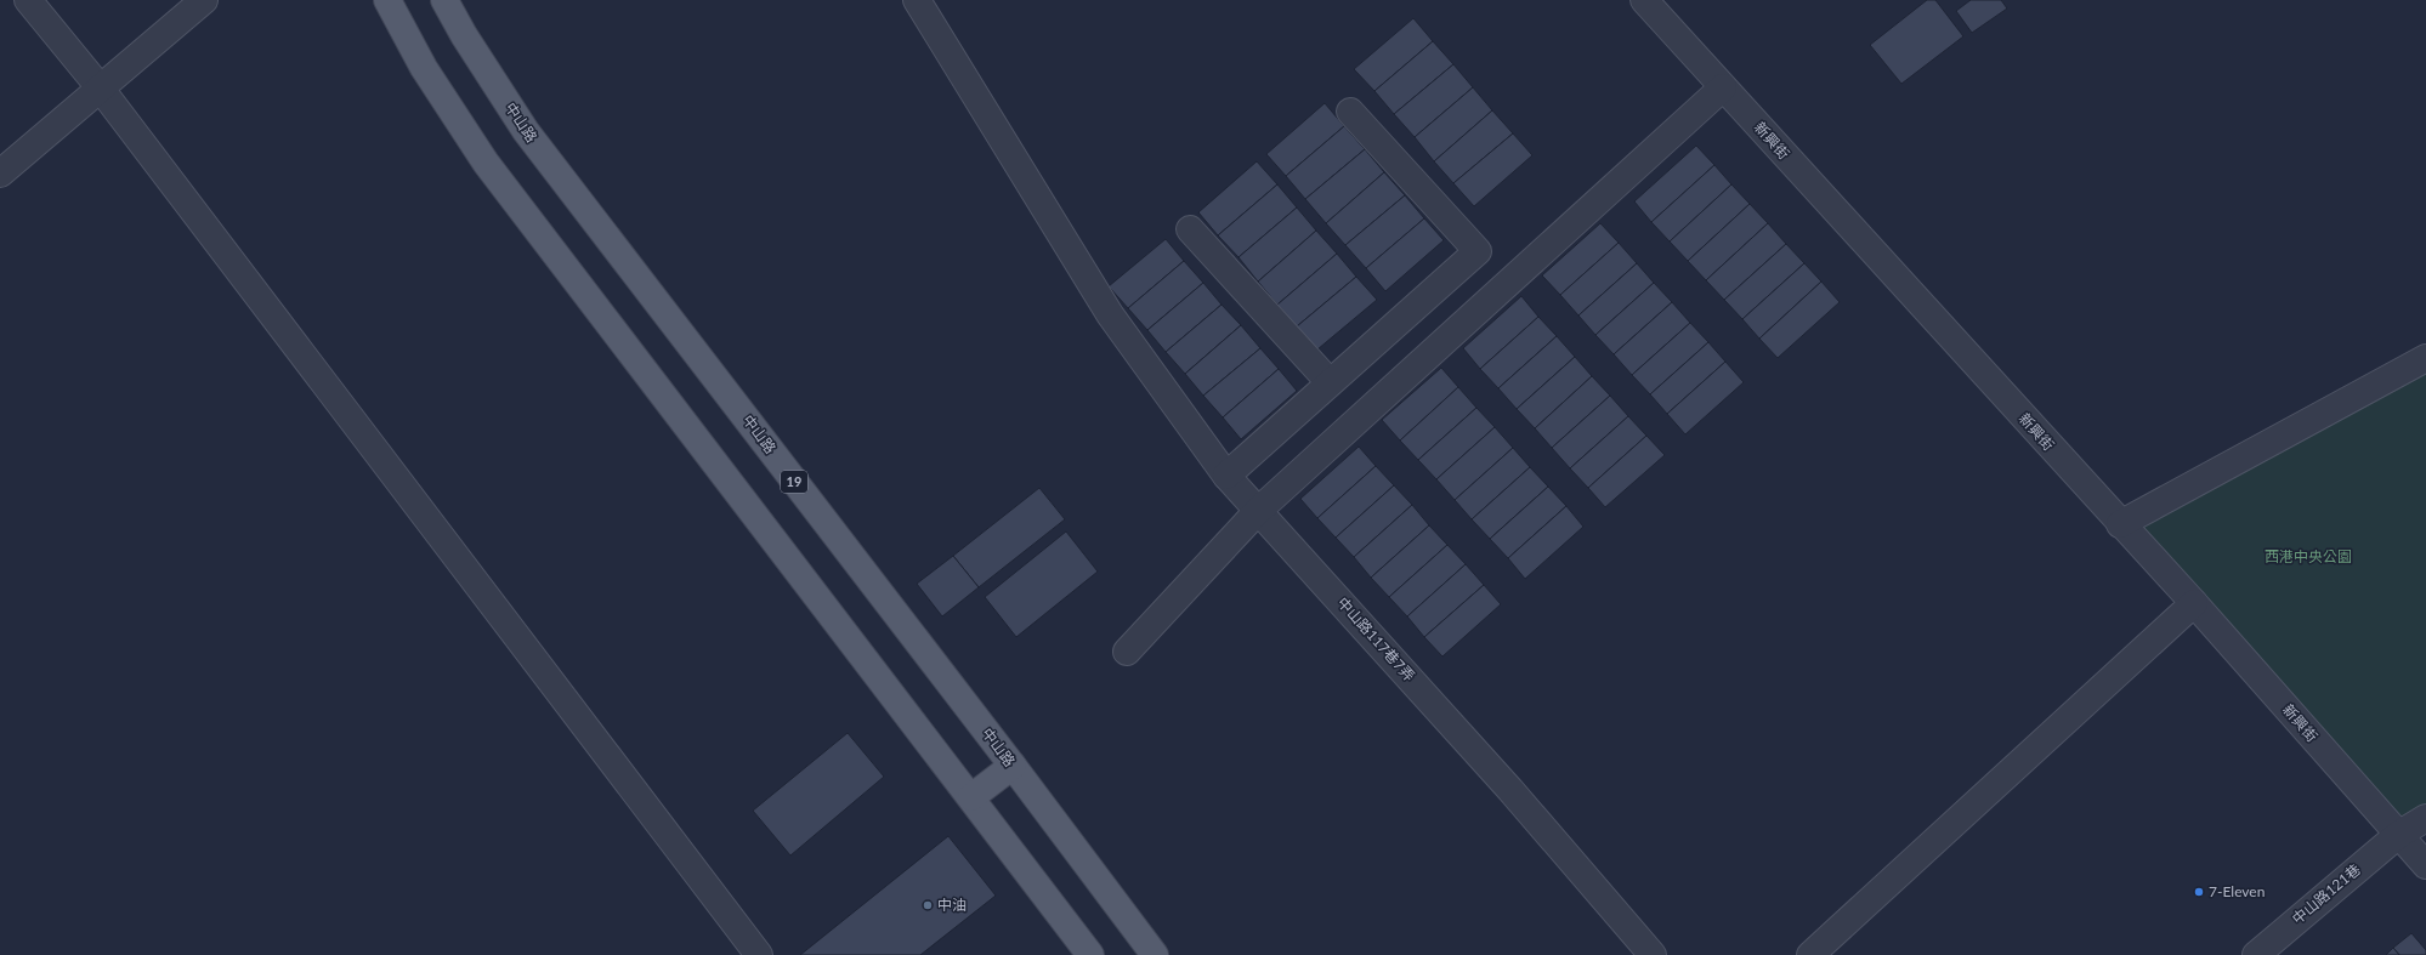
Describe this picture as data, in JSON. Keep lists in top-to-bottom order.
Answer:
{
  "streets": {
    "main road": ["中山路", "19"],
    "street": ["新興街", "中山路117巷7弄", "中山路121巷"]
  },
  "crossings": [
    ["新興街", "中山路121巷"]
  ],
  "parks": ["西港中央公園"],
  "places": ["7-Eleven", "中油"]
}
